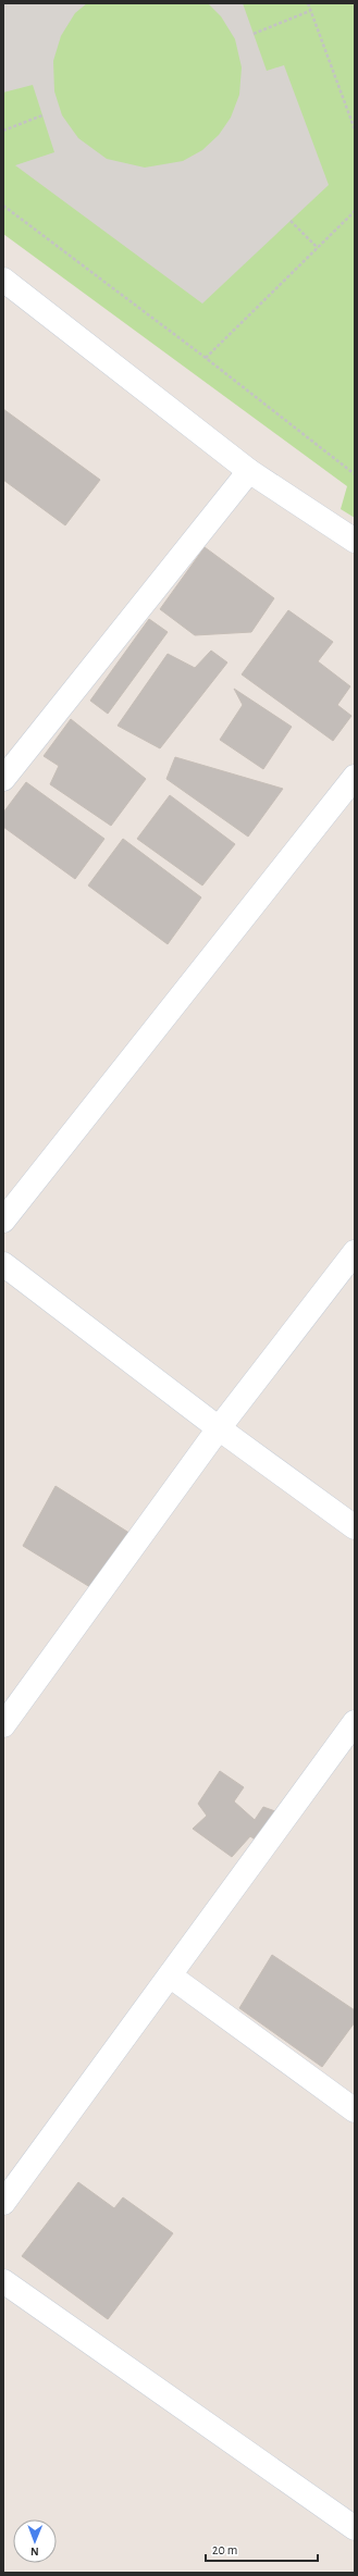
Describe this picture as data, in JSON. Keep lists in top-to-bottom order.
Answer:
{
  "scale_bar": "20 m",
  "north": "bottom"
}
